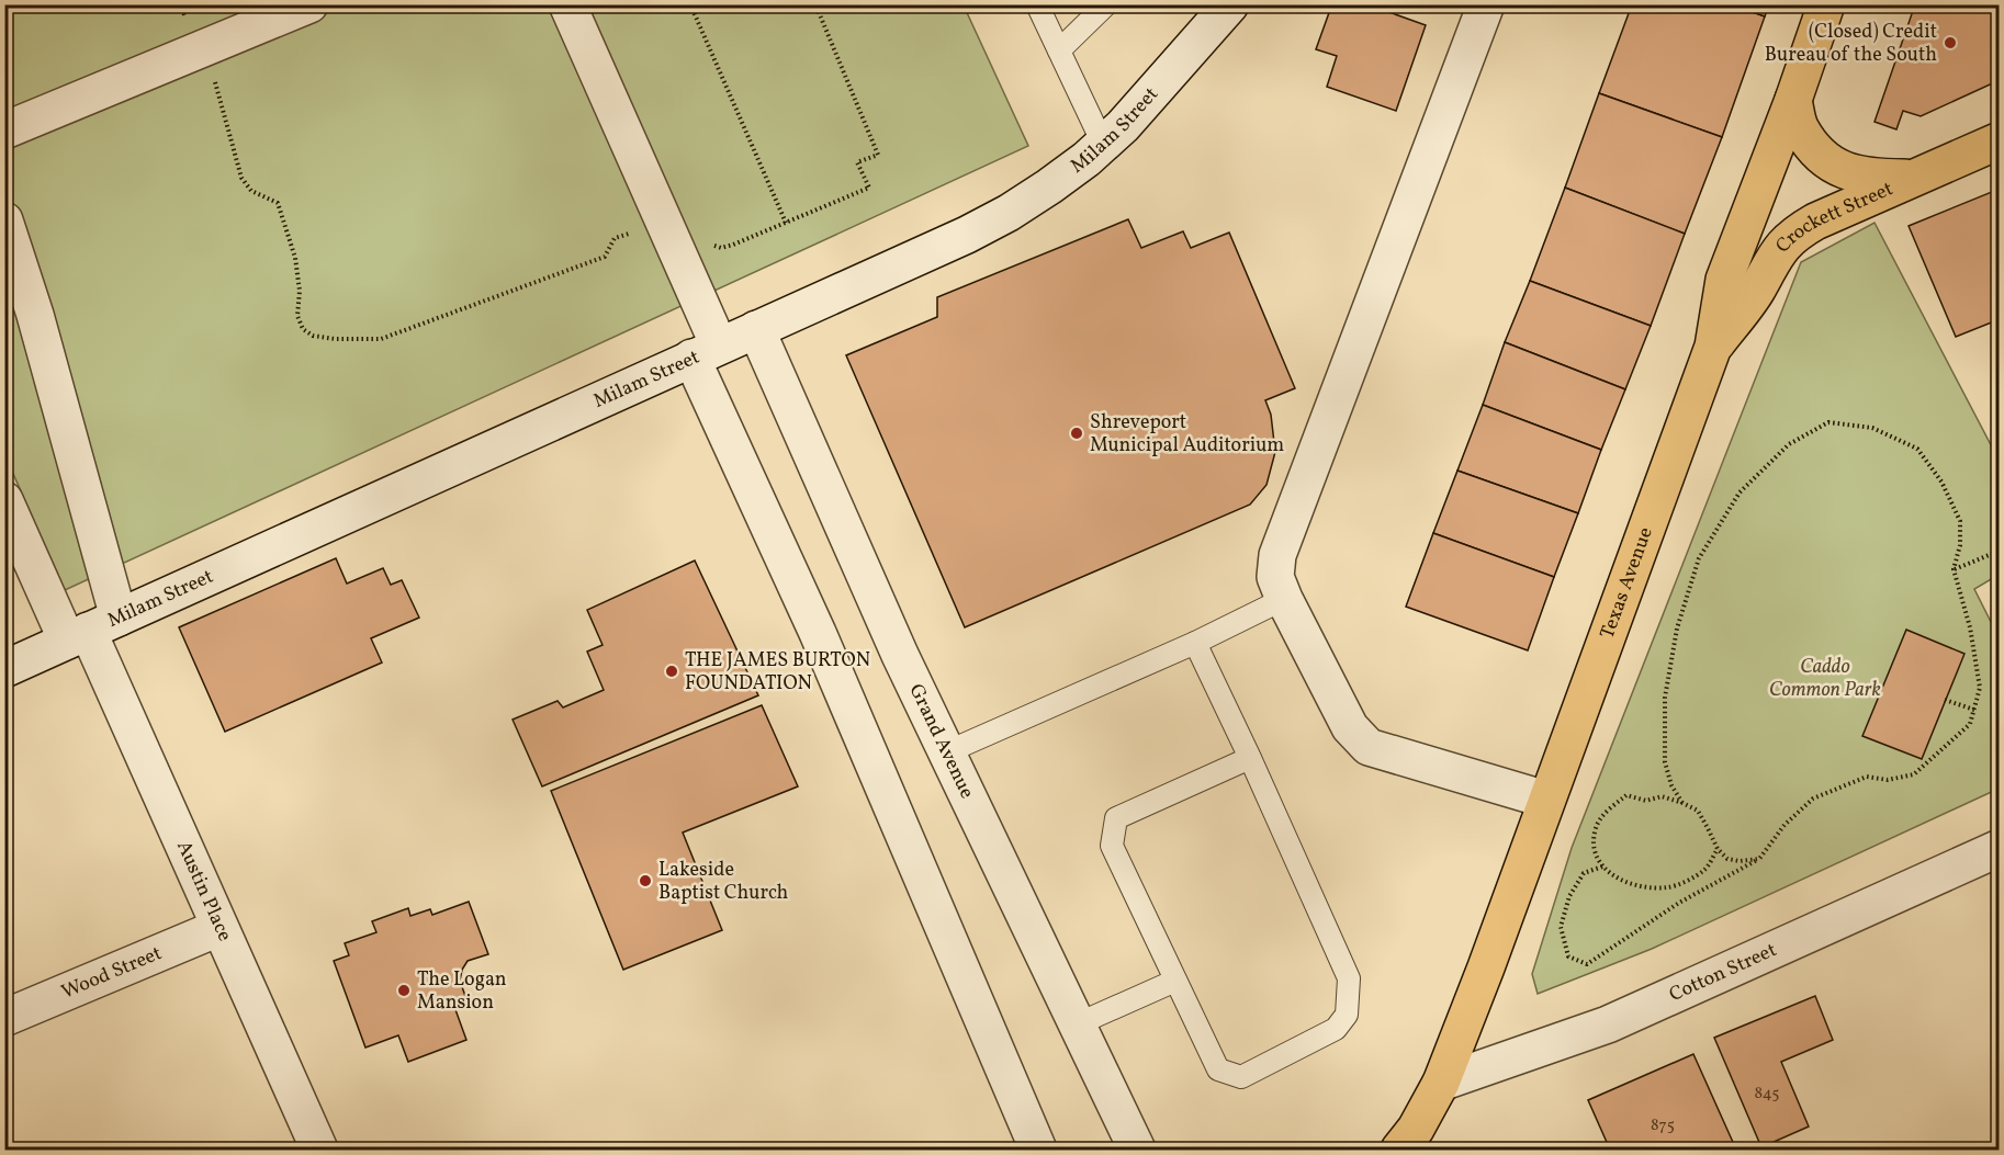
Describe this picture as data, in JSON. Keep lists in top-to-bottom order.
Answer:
{
  "streets": {
    "main road": ["Crockett Street", "Texas Avenue"],
    "street": [
      "Milam Street",
      "Grand Avenue",
      "Austin Place",
      "Cotton Street",
      "Wood Street"
    ]
  },
  "crossings": [
    ["Milam Street", "Grand Avenue"],
    ["Milam Street", "Austin Place"],
    ["Crockett Street", "Texas Avenue"],
    ["Texas Avenue", "Cotton Street"],
    ["Austin Place", "Wood Street"]
  ],
  "parks": ["Caddo Common Park"],
  "places": [
    "(Closed) Credit Bureau of the South",
    "Shreveport Municipal Auditorium",
    "THE JAMES BURTON FOUNDATION",
    "Lakeside Baptist Church",
    "The Logan Mansion"
  ],
  "house_numbers": ["845", "875"]
}
